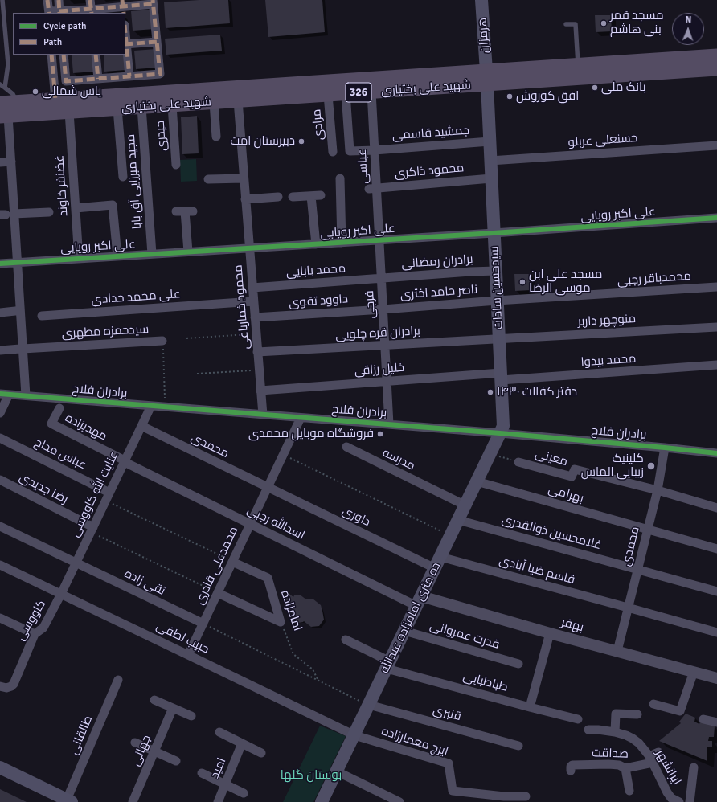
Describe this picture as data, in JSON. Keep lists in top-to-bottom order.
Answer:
{
  "streets": {
    "main road": [
      "هرمزان",
      "شهید علی بختیاری",
      "326",
      "سیدحسین سادات",
      "ده متری امامزاده عبدالله"
    ],
    "street": [
      "مرادی",
      "جمشید قاسمی",
      "حیدری",
      "حسنعلی عربلو",
      "عباسی",
      "محمود ذاکری",
      "مجید میرزایی آق بابا",
      "غضنفر خاوند",
      "علی اکبر رویایی",
      "برادران رمضانی",
      "محمد بابایی",
      "محمدباقر رجبی",
      "ناصر حامد اختری",
      "علی محمد حدادی",
      "داوود تقوی",
      "فرجی",
      "محمود خمارباغی",
      "منوچهر داربر",
      "سیدحمزه مطهری",
      "برادران قره چلویی",
      "محمد بیدوا",
      "خلیل رزاقی",
      "برادران فلاح",
      "مهدیزاده",
      "محمدی",
      "عباس مداح",
      "معینی",
      "مدرسه",
      "رضا جدیدی",
      "عنایت‌ الله کاووسی",
      "بهرامی",
      "داوری",
      "اسدالله رجبی",
      "غلامحسین ذوالقدری",
      "محمدعلی قادری",
      "قاسم ضیا آبادی",
      "تقی زاده",
      "امامزاده",
      "کاووسی",
      "بهفر",
      "قدرت عمروانی",
      "حبیب لطفی",
      "طباطبایی",
      "قنبری",
      "طالقانی",
      "ایرج معمارزاده",
      "جهانی",
      "صداقت",
      "ایرانشهر",
      "امید"
    ]
  },
  "crossings": [
    ["هرمزان", "شهید علی بختیاری"],
    ["هرمزان", "سیدحسین سادات"],
    ["شهید علی بختیاری", "326"],
    ["شهید علی بختیاری", "مرادی"],
    ["شهید علی بختیاری", "جمشید قاسمی"],
    ["شهید علی بختیاری", "حیدری"],
    ["شهید علی بختیاری", "عباسی"],
    ["شهید علی بختیاری", "مجید میرزایی آق بابا"],
    ["شهید علی بختیاری", "غضنفر خاوند"],
    ["شهید علی بختیاری", "سیدحسین سادات"],
    ["شهید علی بختیاری", "محمود خمارباغی"],
    ["جمشید قاسمی", "عباسی"],
    ["جمشید قاسمی", "سیدحسین سادات"],
    ["حسنعلی عربلو", "سیدحسین سادات"],
    ["عباسی", "محمود ذاکری"],
    ["عباسی", "علی اکبر رویایی"],
    ["عباسی", "فرجی"],
    ["محمود ذاکری", "سیدحسین سادات"],
    ["مجید میرزایی آق بابا", "علی اکبر رویایی"],
    ["غضنفر خاوند", "علی اکبر رویایی"],
    ["علی اکبر رویایی", "سیدحسین سادات"],
    ["علی اکبر رویایی", "فرجی"],
    ["علی اکبر رویایی", "محمود خمارباغی"],
    ["برادران رمضانی", "محمد بابایی"],
    ["برادران رمضانی", "سیدحسین سادات"],
    ["برادران رمضانی", "فرجی"],
    ["محمد بابایی", "فرجی"],
    ["محمد بابایی", "محمود خمارباغی"],
    ["محمدباقر رجبی", "سیدحسین سادات"],
    ["محمدباقر رجبی", "ناصر حامد اختری"],
    ["سیدحسین سادات", "ناصر حامد اختری"],
    ["سیدحسین سادات", "منوچهر داربر"],
    ["سیدحسین سادات", "برادران قره چلویی"],
    ["سیدحسین سادات", "محمد بیدوا"],
    ["سیدحسین سادات", "خلیل رزاقی"],
    ["سیدحسین سادات", "برادران فلاح"],
    ["سیدحسین سادات", "ده متری امامزاده عبدالله"],
    ["ناصر حامد اختری", "داوود تقوی"],
    ["ناصر حامد اختری", "فرجی"],
    ["علی محمد حدادی", "محمود خمارباغی"],
    ["داوود تقوی", "فرجی"],
    ["داوود تقوی", "محمود خمارباغی"],
    ["فرجی", "برادران قره چلویی"],
    ["فرجی", "خلیل رزاقی"],
    ["فرجی", "برادران فلاح"],
    ["محمود خمارباغی", "برادران قره چلویی"],
    ["محمود خمارباغی", "خلیل رزاقی"],
    ["محمود خمارباغی", "برادران فلاح"],
    ["منوچهر داربر", "برادران قره چلویی"],
    ["سیدحمزه مطهری", "برادران فلاح"],
    ["محمد بیدوا", "خلیل رزاقی"],
    ["برادران فلاح", "محمدی"],
    ["برادران فلاح", "عنایت‌ الله کاووسی"],
    ["برادران فلاح", "محمدعلی قادری"],
    ["برادران فلاح", "ده متری امامزاده عبدالله"],
    ["مهدیزاده", "عنایت‌ الله کاووسی"],
    ["مهدیزاده", "اسدالله رجبی"],
    ["محمدی", "معینی"],
    ["محمدی", "عنایت‌ الله کاووسی"],
    ["محمدی", "بهرامی"],
    ["محمدی", "داوری"],
    ["محمدی", "غلامحسین ذوالقدری"],
    ["محمدی", "محمدعلی قادری"],
    ["محمدی", "قاسم ضیا آبادی"],
    ["محمدی", "بهفر"],
    ["عباس مداح", "عنایت‌ الله کاووسی"],
    ["معینی", "ده متری امامزاده عبدالله"],
    ["مدرسه", "ده متری امامزاده عبدالله"],
    ["رضا جدیدی", "عنایت‌ الله کاووسی"],
    ["عنایت‌ الله کاووسی", "اسدالله رجبی"],
    ["عنایت‌ الله کاووسی", "تقی زاده"],
    ["عنایت‌ الله کاووسی", "کاووسی"],
    ["عنایت‌ الله کاووسی", "حبیب لطفی"],
    ["بهرامی", "ده متری امامزاده عبدالله"],
    ["داوری", "محمدعلی قادری"],
    ["داوری", "قاسم ضیا آبادی"],
    ["داوری", "ده متری امامزاده عبدالله"],
    ["اسدالله رجبی", "محمدعلی قادری"],
    ["اسدالله رجبی", "ده متری امامزاده عبدالله"],
    ["اسدالله رجبی", "بهفر"],
    ["غلامحسین ذوالقدری", "ده متری امامزاده عبدالله"],
    ["محمدعلی قادری", "تقی زاده"],
    ["محمدعلی قادری", "امامزاده"],
    ["محمدعلی قادری", "حبیب لطفی"],
    ["قاسم ضیا آبادی", "ده متری امامزاده عبدالله"],
    ["ده متری امامزاده عبدالله", "بهفر"],
    ["ده متری امامزاده عبدالله", "قدرت عمروانی"],
    ["ده متری امامزاده عبدالله", "حبیب لطفی"],
    ["ده متری امامزاده عبدالله", "طباطبایی"],
    ["ده متری امامزاده عبدالله", "قنبری"],
    ["ده متری امامزاده عبدالله", "ایرج معمارزاده"],
    ["کاووسی", "حبیب لطفی"],
    ["حبیب لطفی", "ایرج معمارزاده"],
    ["صداقت", "ایرانشهر"]
  ],
  "parks": ["بوستان گلها"],
  "places": [
    "مسجد قمر بنی هاشم",
    "بانک ملی",
    "یاس شمالی",
    "افق کوروش",
    "دبیرستان امت",
    "مسجد علی ابن موسی الرضا",
    "دفتر کفالت ۱۴۳۰",
    "فروشگاه موبایل محمدی",
    "کلینیک زیبایی الماس"
  ],
  "legend": ["Cycle path", "Path"],
  "north": "top"
}
